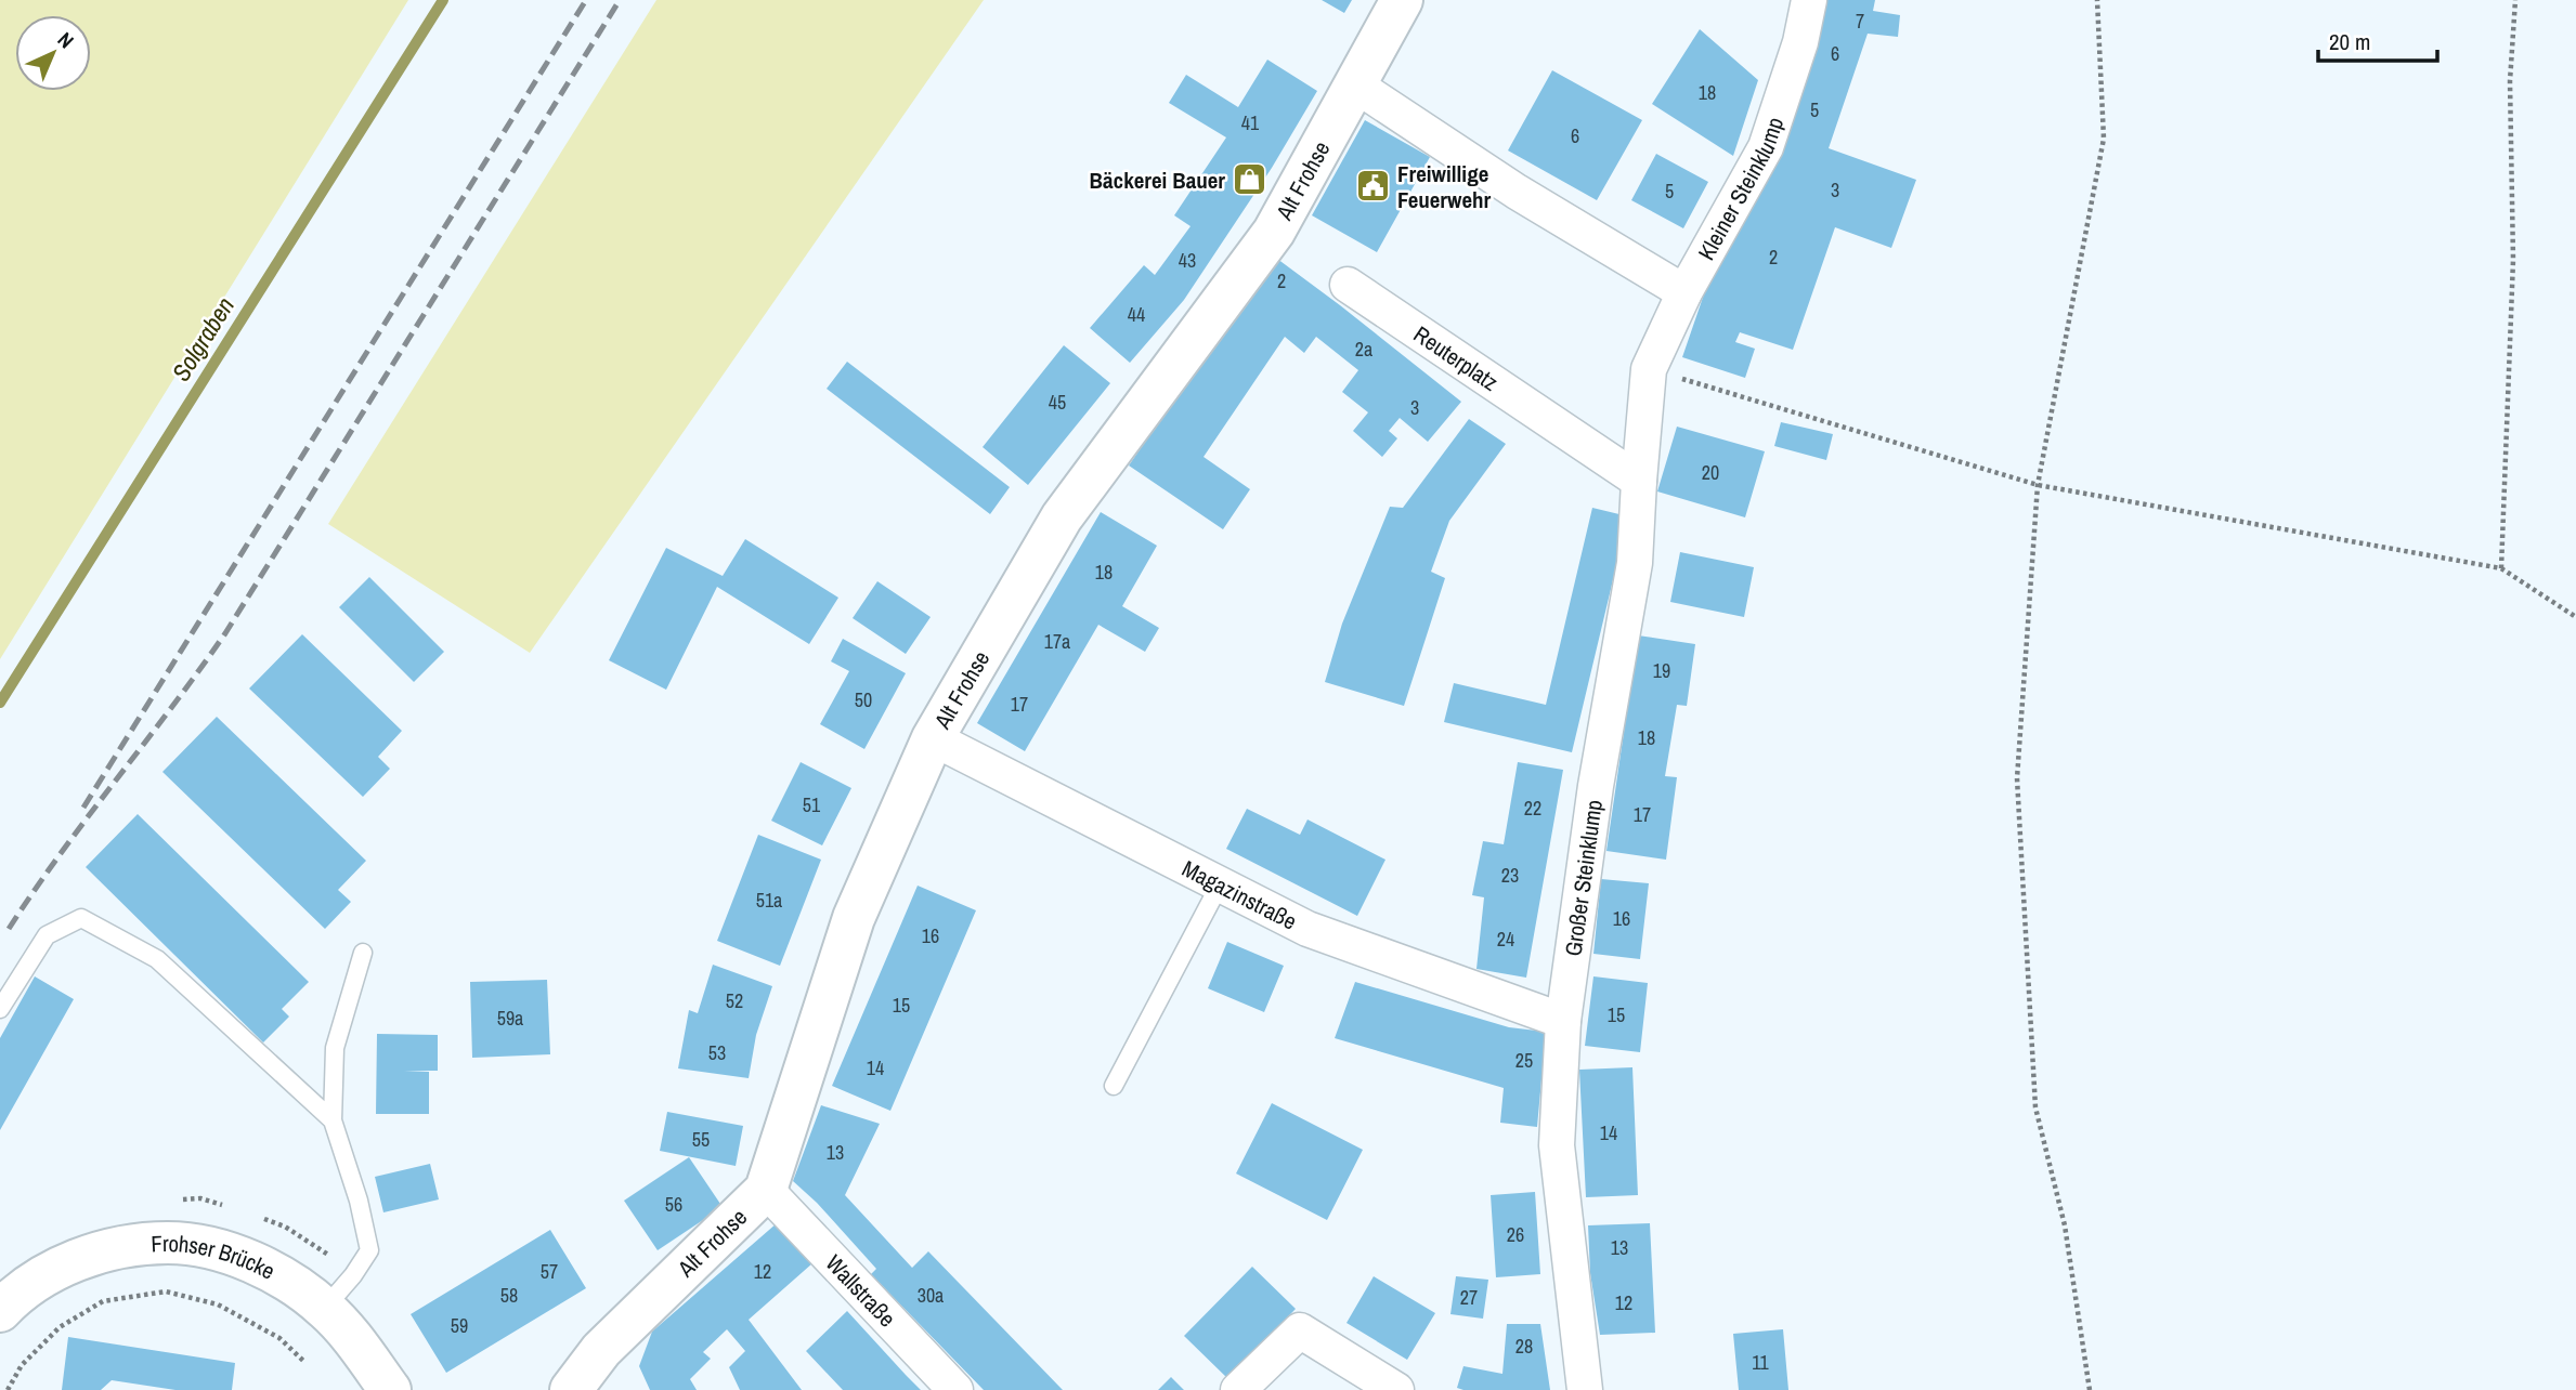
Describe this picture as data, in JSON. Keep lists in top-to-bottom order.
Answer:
{
  "streets": {
    "street": [
      "Alt Frohse",
      "Kleiner Steinklump",
      "Reuterplatz",
      "Großer Steinklump",
      "Magazinstraße",
      "Frohser Brücke",
      "Wallstraße"
    ]
  },
  "crossings": [
    ["Alt Frohse", "Magazinstraße"],
    ["Alt Frohse", "Wallstraße"],
    ["Kleiner Steinklump", "Großer Steinklump"],
    ["Reuterplatz", "Großer Steinklump"],
    ["Großer Steinklump", "Magazinstraße"]
  ],
  "water": ["Solgraben"],
  "places": {
    "shop": ["Bäckerei Bauer"],
    "public building": ["Freiwillige Feuerwehr"]
  },
  "house_numbers": [
    "7",
    "6",
    "18",
    "5",
    "41",
    "6",
    "3",
    "5",
    "2",
    "43",
    "2",
    "44",
    "2a",
    "45",
    "3",
    "20",
    "18",
    "17a",
    "19",
    "50",
    "17",
    "18",
    "51",
    "22",
    "17",
    "23",
    "51a",
    "16",
    "16",
    "24",
    "52",
    "15",
    "15",
    "59a",
    "53",
    "25",
    "14",
    "14",
    "55",
    "13",
    "56",
    "26",
    "13",
    "57",
    "12",
    "58",
    "30a",
    "27",
    "12",
    "59",
    "28",
    "11"
  ],
  "scale_bar": "20 m",
  "north": "top right"
}
